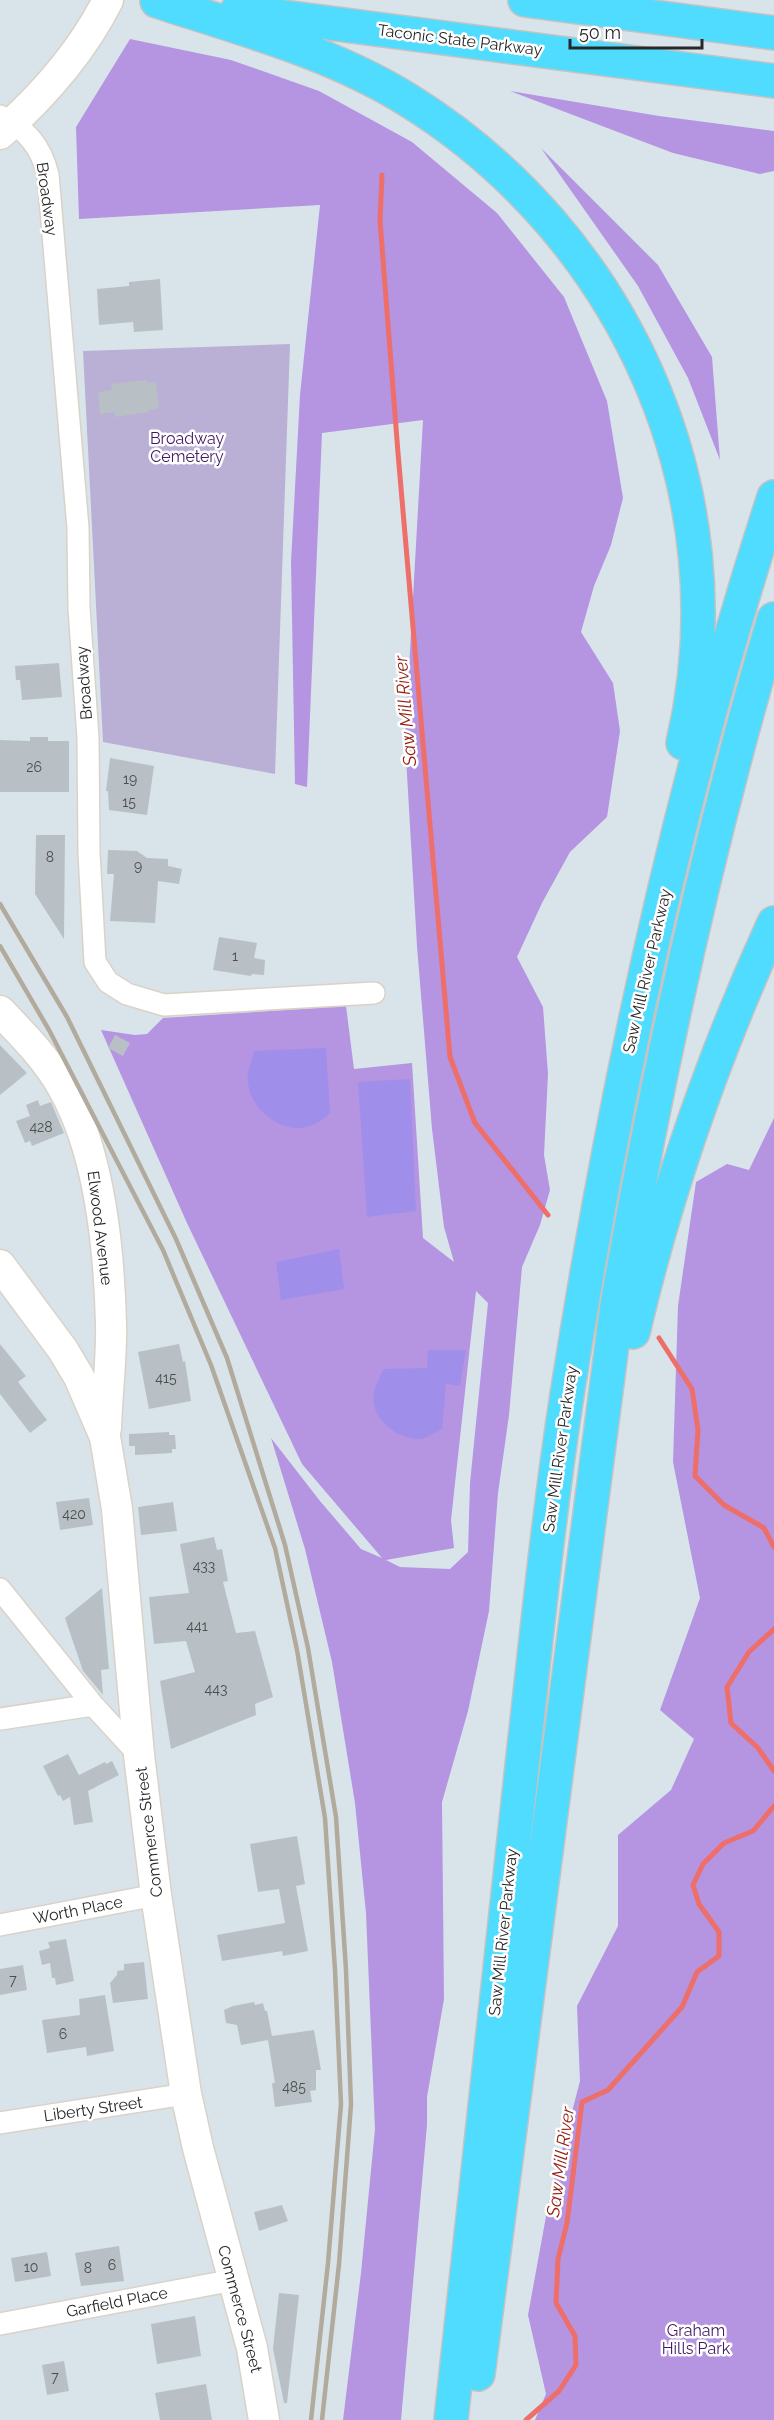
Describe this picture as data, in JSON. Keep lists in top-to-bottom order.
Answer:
{
  "streets": {
    "highway": ["Taconic State Parkway", "Saw Mill River Parkway"],
    "main road": ["Broadway", "Elwood Avenue", "Commerce Street"],
    "street": ["Worth Place", "Liberty Street", "Garfield Place"]
  },
  "crossings": [
    ["Elwood Avenue", "Commerce Street"],
    ["Commerce Street", "Worth Place"],
    ["Commerce Street", "Liberty Street"],
    ["Commerce Street", "Garfield Place"]
  ],
  "water": ["Saw Mill River"],
  "parks": ["Broadway Cemetery", "Graham Hills Park"],
  "house_numbers": [
    "26",
    "19",
    "15",
    "8",
    "9",
    "1",
    "428",
    "415",
    "420",
    "433",
    "441",
    "443",
    "7",
    "6",
    "485",
    "6",
    "10",
    "8",
    "7"
  ],
  "scale_bar": "50 m"
}
